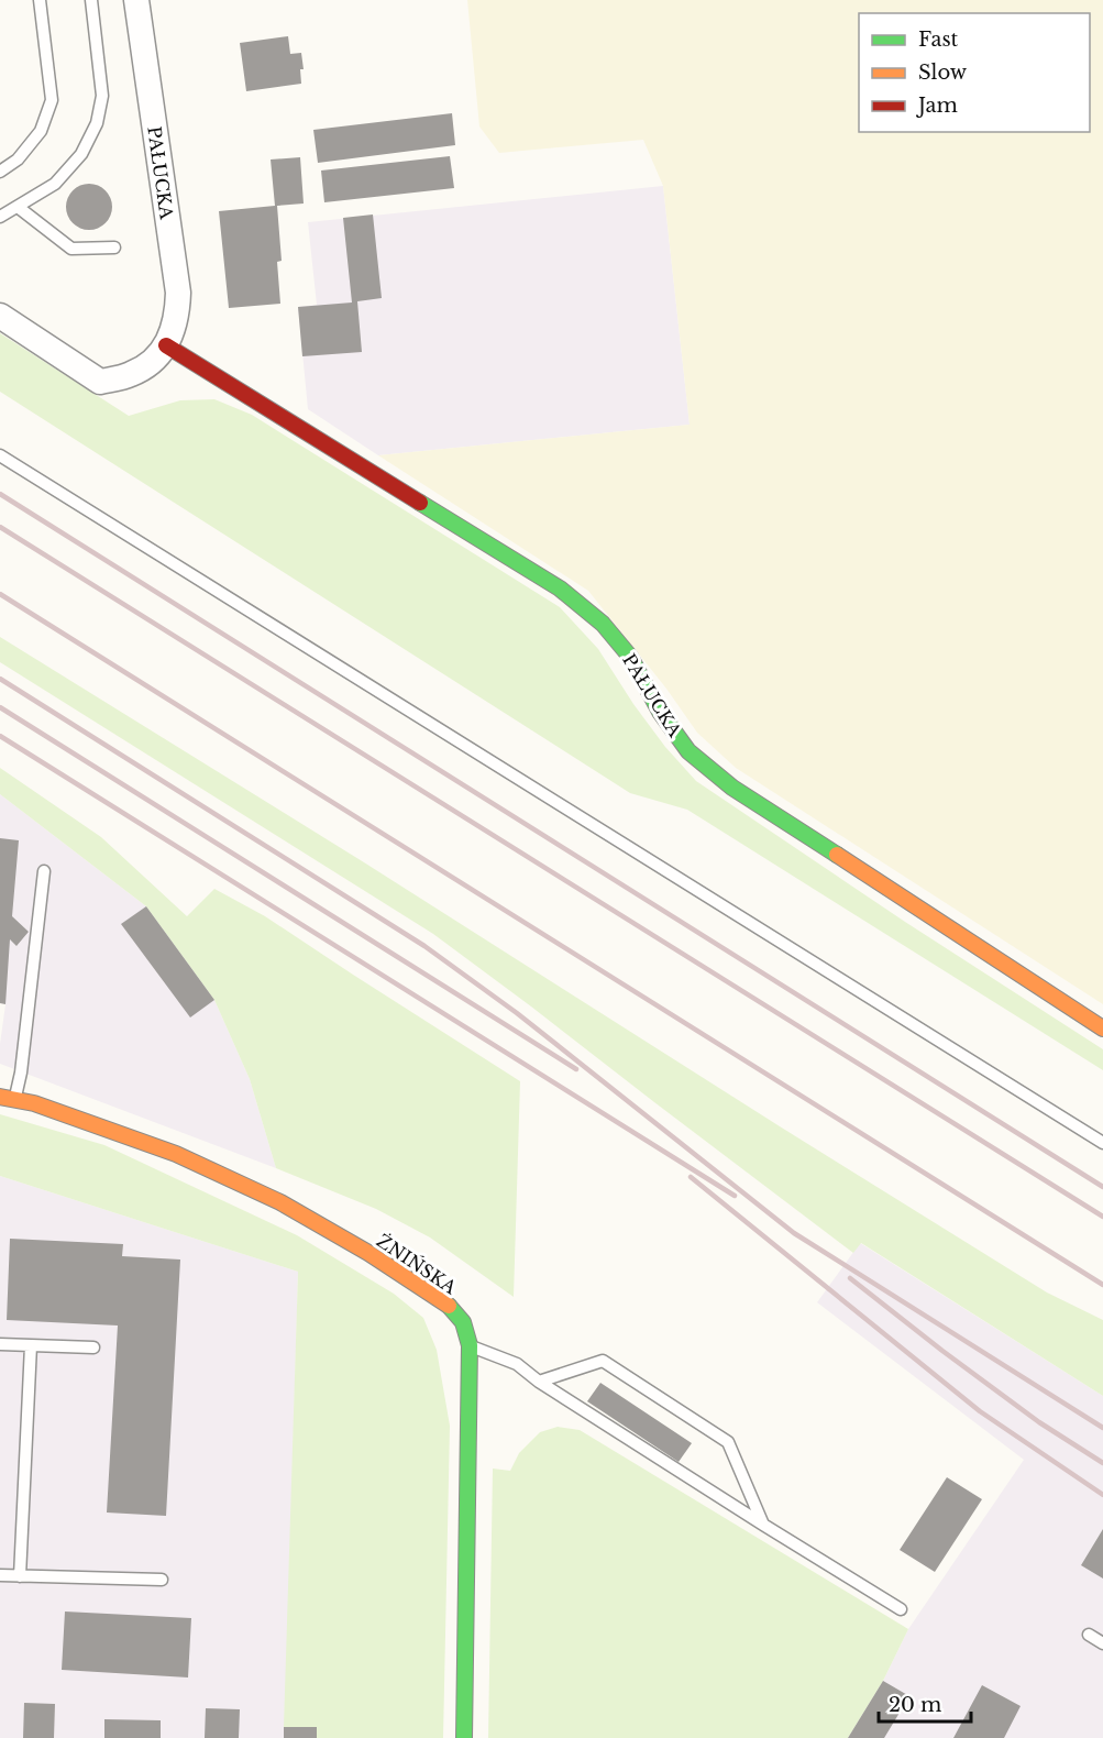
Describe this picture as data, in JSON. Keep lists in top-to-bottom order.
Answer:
{
  "streets": {
    "street": ["PAŁUCKA", "ŻNIŃSKA"]
  },
  "legend": ["Fast", "Slow", "Jam"],
  "scale_bar": "20 m"
}
